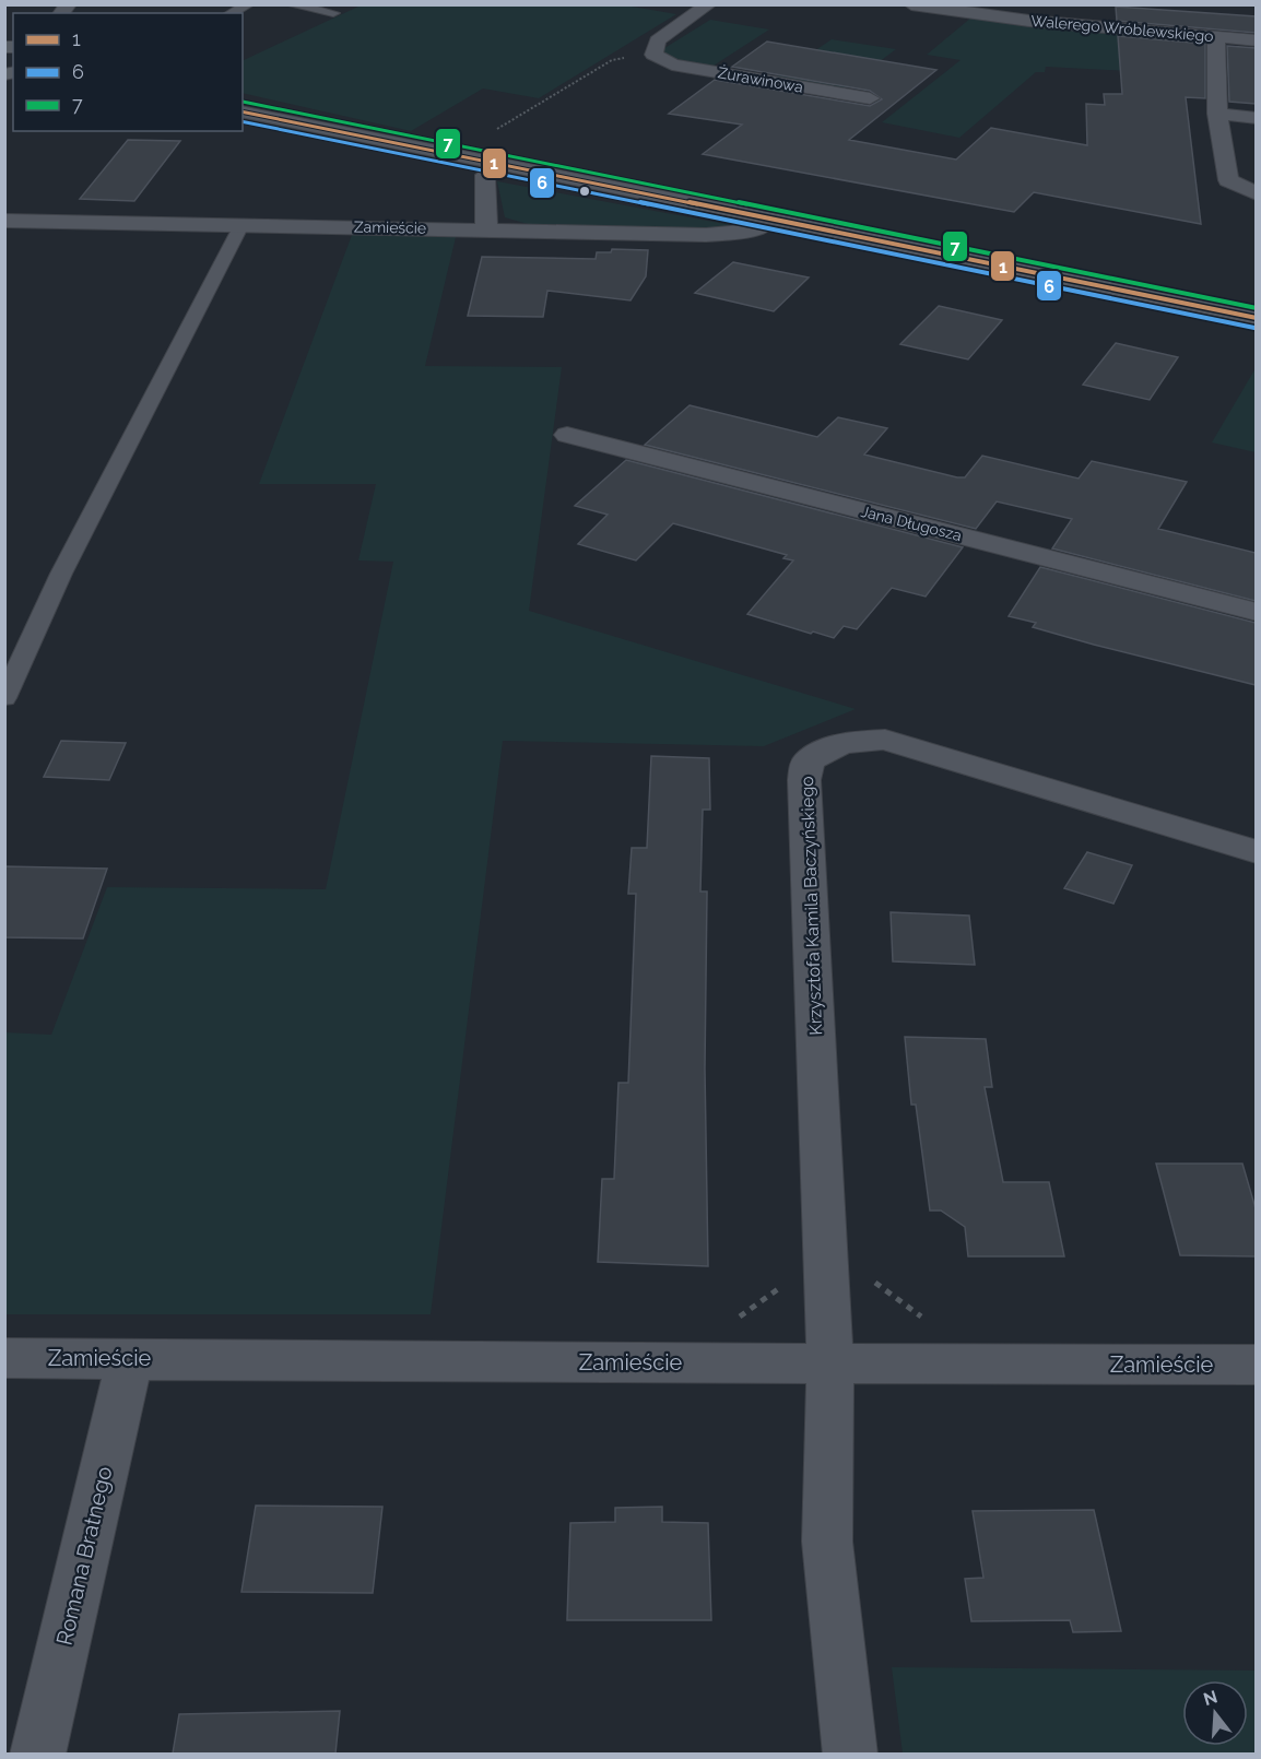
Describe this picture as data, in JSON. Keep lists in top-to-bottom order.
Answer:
{
  "streets": {
    "street": [
      "Walerego Wróblewskiego",
      "Żurawinowa",
      "Zamieście",
      "Jana Długosza",
      "Krzysztofa Kamila Baczyńskiego",
      "Romana Bratnego"
    ]
  },
  "crossings": [
    ["Zamieście", "Krzysztofa Kamila Baczyńskiego"],
    ["Zamieście", "Romana Bratnego"]
  ],
  "lines": ["transit line 7", "transit line 1", "transit line 6"],
  "legend": ["1", "6", "7"],
  "north": "top"
}
